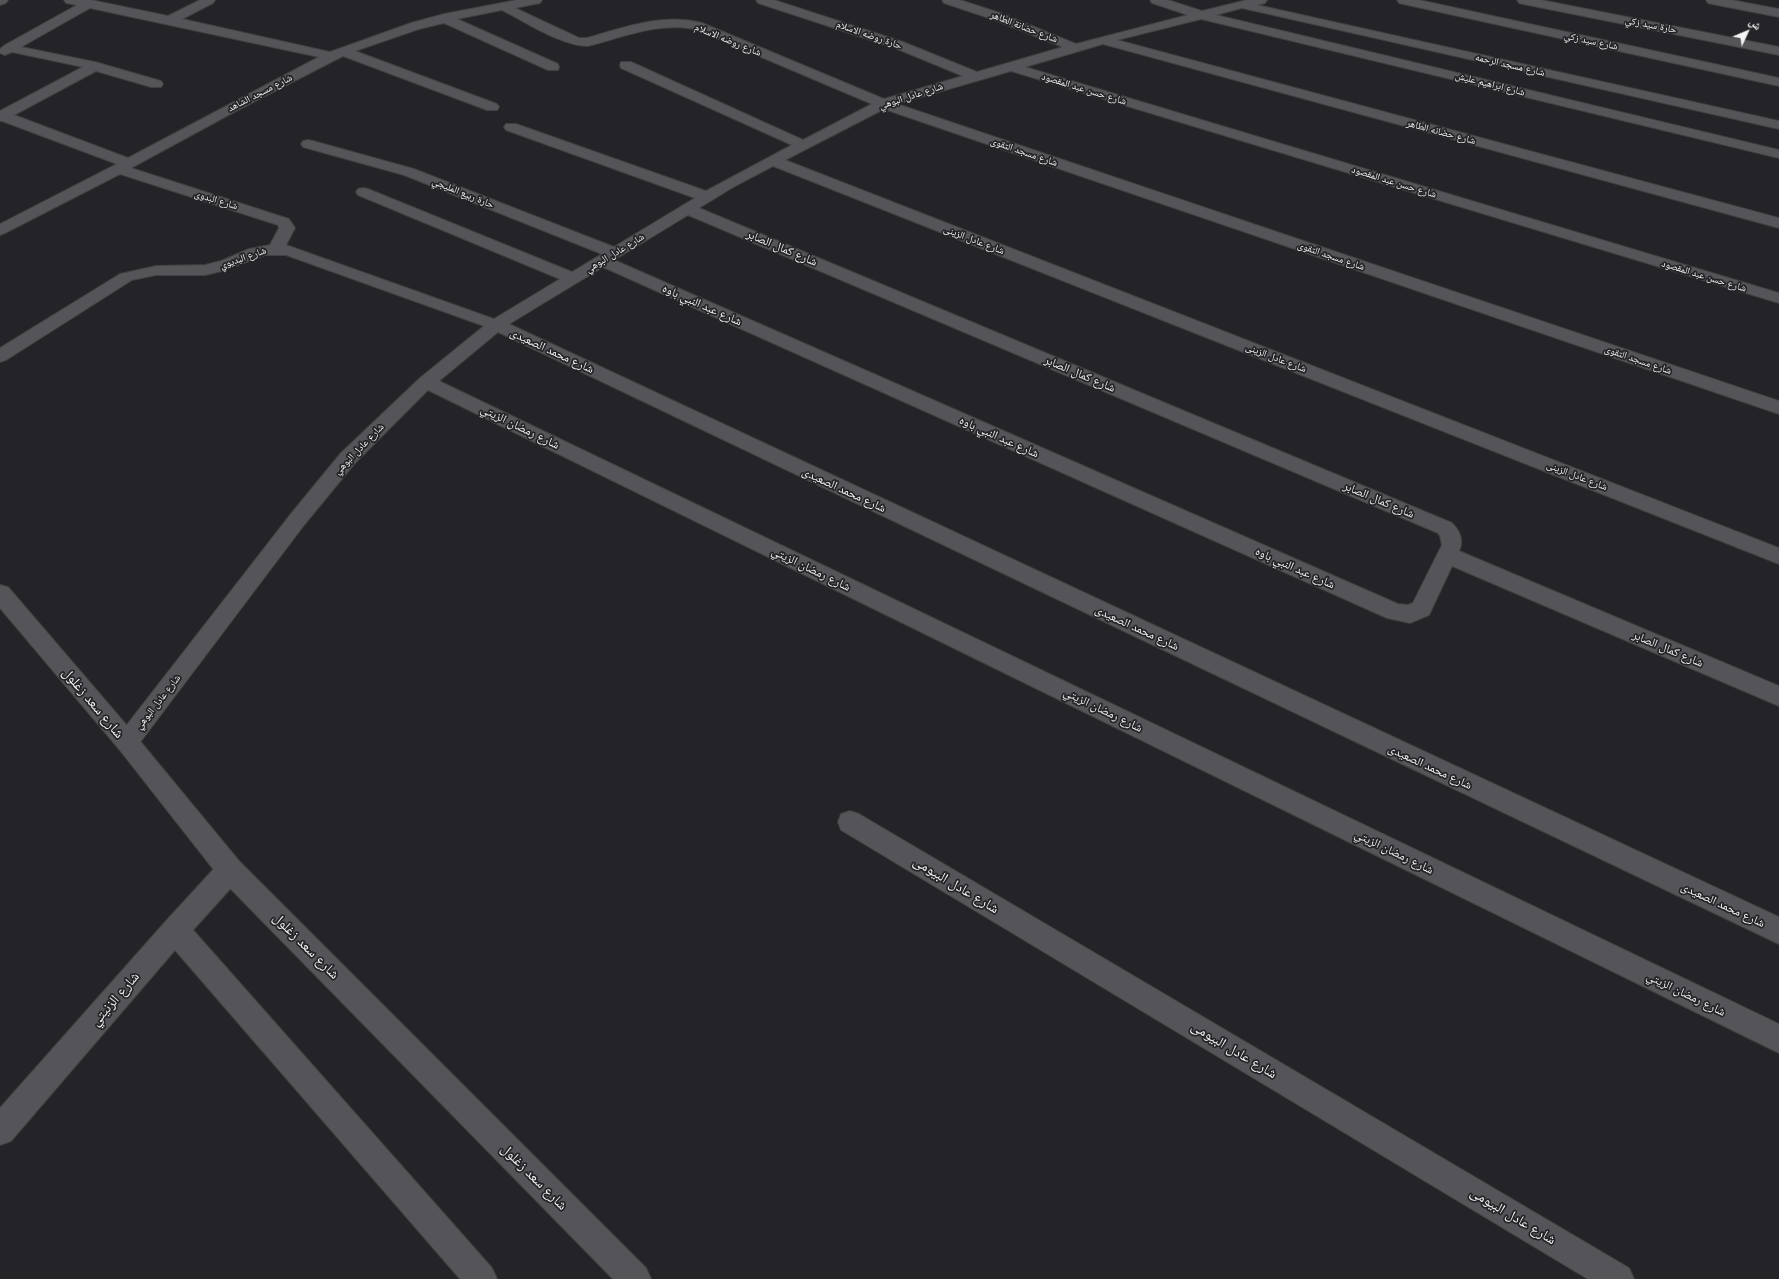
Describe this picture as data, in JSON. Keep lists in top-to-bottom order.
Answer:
{
  "streets": {
    "street": [
      "حارة سيد زكي",
      "شارع حضانة الطاهر",
      "حارة روضه الاسلام",
      "شارع روضه الاسلام",
      "شارع سيد زكي",
      "شارع مسجد الرحمه",
      "شارع ابراهيم عليش",
      "شارع حسن عبد المقصود",
      "شارع مسجد الشاهد",
      "شارع عادل البوهي",
      "شارع حضانه الطاهر",
      "شارع مسجد التقوى",
      "حارة ربيع المليجي",
      "شارع البدوى",
      "شارع عادل الزينى",
      "شارع كمال الصابر",
      "شارع البديوي",
      "شارع عبد النبي باوه",
      "شارع محمد الصعيدى",
      "شارع رمضان الزيتي",
      "شارع سعد زغلول",
      "شارع عادل البيومى",
      "شارع الزنيتي"
    ]
  },
  "crossings": [
    ["شارع حضانة الطاهر", "شارع عادل البوهي"],
    ["حارة روضه الاسلام", "شارع عادل البوهي"],
    ["شارع روضه الاسلام", "شارع مسجد الشاهد"],
    ["شارع روضه الاسلام", "شارع عادل البوهي"],
    ["شارع روضه الاسلام", "شارع مسجد التقوى"],
    ["شارع مسجد الرحمه", "شارع عادل البوهي"],
    ["شارع ابراهيم عليش", "شارع عادل البوهي"],
    ["شارع حسن عبد المقصود", "شارع عادل البوهي"],
    ["شارع مسجد الشاهد", "شارع البدوى"],
    ["شارع عادل البوهي", "شارع حضانه الطاهر"],
    ["شارع عادل البوهي", "شارع مسجد التقوى"],
    ["شارع عادل البوهي", "حارة ربيع المليجي"],
    ["شارع عادل البوهي", "شارع عادل الزينى"],
    ["شارع عادل البوهي", "شارع كمال الصابر"],
    ["شارع عادل البوهي", "شارع البديوي"],
    ["شارع عادل البوهي", "شارع عبد النبي باوه"],
    ["شارع عادل البوهي", "شارع محمد الصعيدى"],
    ["شارع عادل البوهي", "شارع رمضان الزيتي"],
    ["شارع عادل البوهي", "شارع سعد زغلول"],
    ["حارة ربيع المليجي", "شارع عبد النبي باوه"],
    ["شارع البدوى", "شارع البديوي"],
    ["شارع كمال الصابر", "شارع عبد النبي باوه"],
    ["شارع البديوي", "شارع محمد الصعيدى"],
    ["شارع سعد زغلول", "شارع الزنيتي"]
  ],
  "north": "top right"
}
